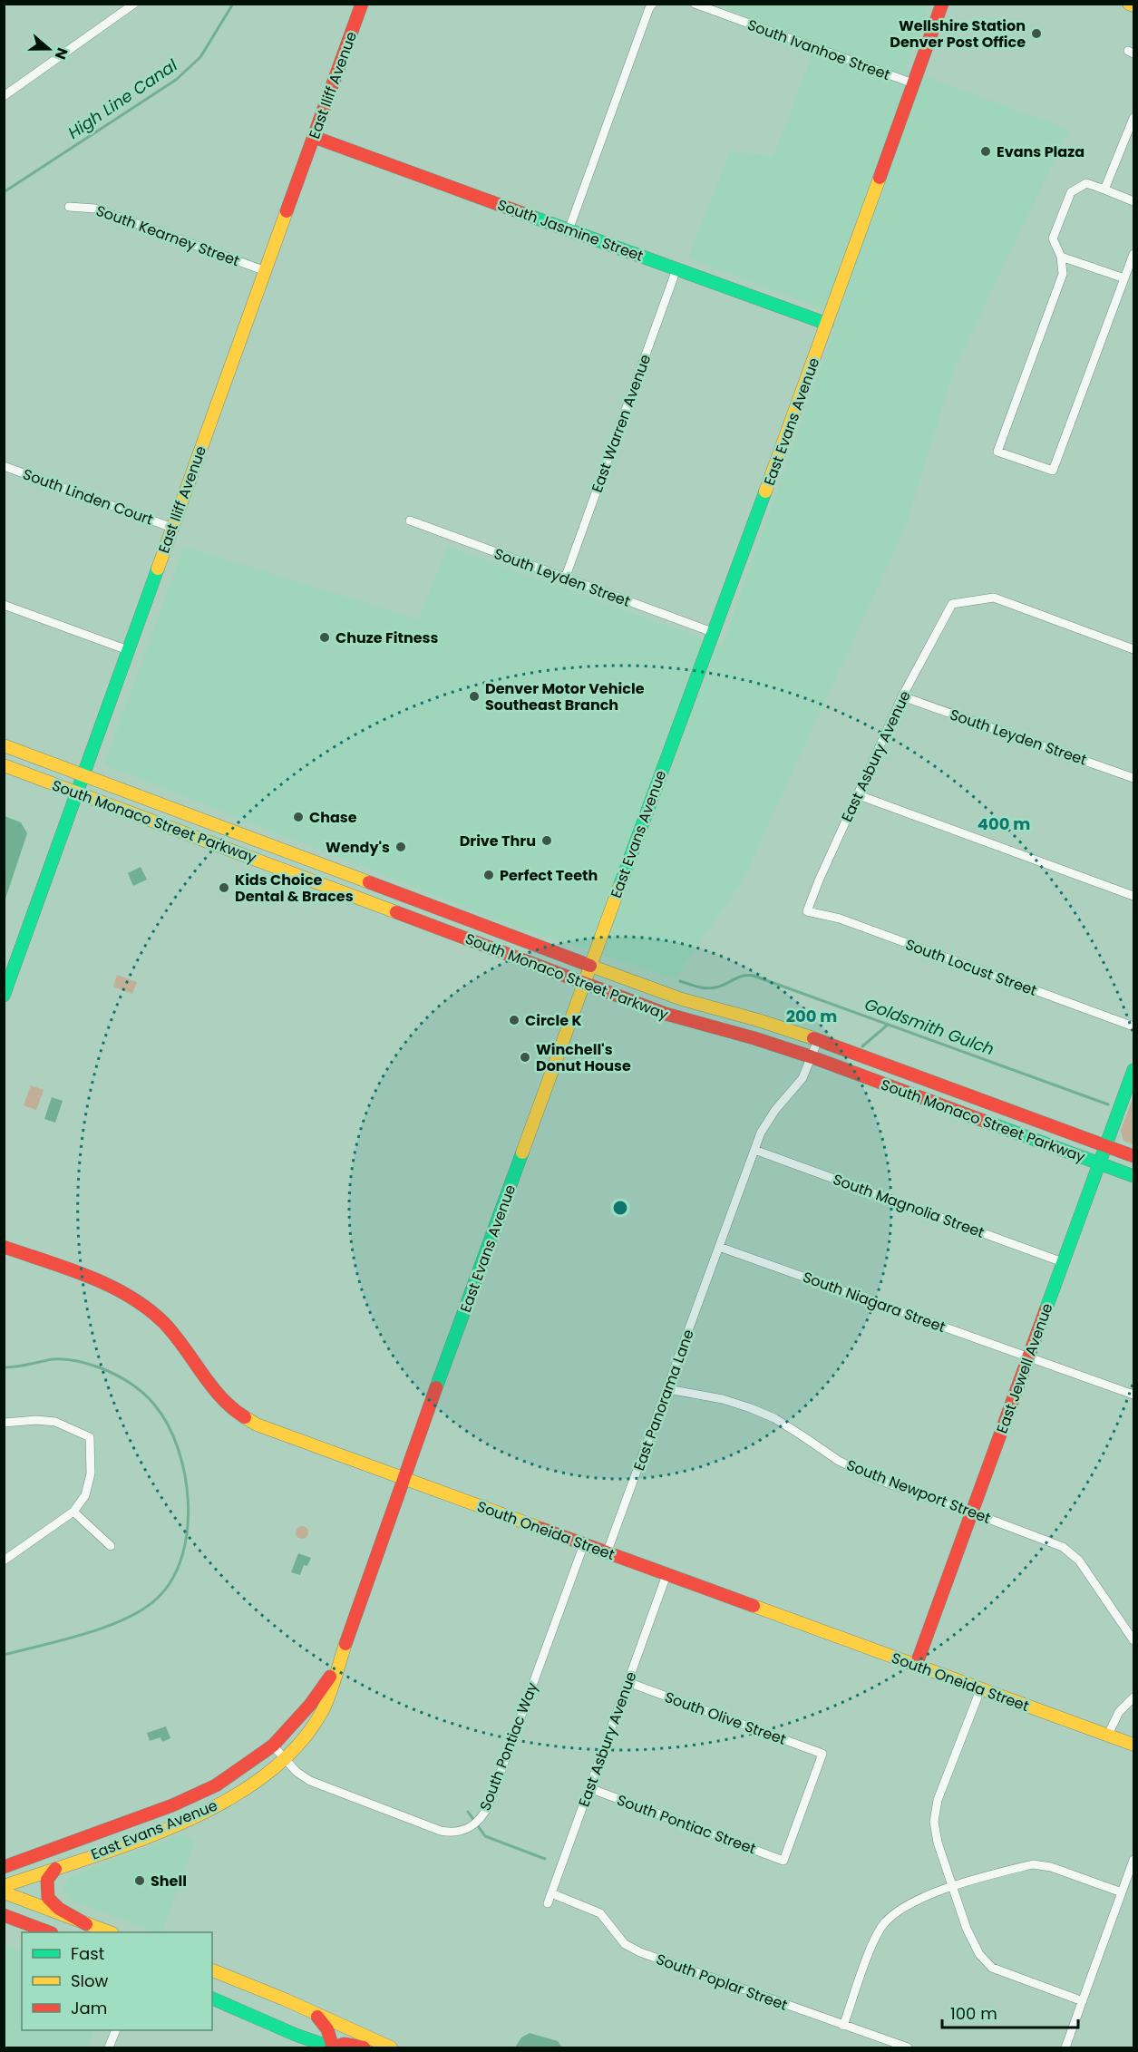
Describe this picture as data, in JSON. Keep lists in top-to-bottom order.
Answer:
{
  "streets": {
    "main road": [
      "East Iliff Avenue",
      "South Jasmine Street",
      "East Evans Avenue",
      "South Monaco Street Parkway",
      "East Jewell Avenue",
      "South Oneida Street"
    ],
    "street": [
      "South Ivanhoe Street",
      "South Kearney Street",
      "East Warren Avenue",
      "South Linden Court",
      "South Leyden Street",
      "East Asbury Avenue",
      "South Locust Street",
      "South Magnolia Street",
      "South Niagara Street",
      "East Panorama Lane",
      "South Newport Street",
      "South Olive Street",
      "South Pontiac Way",
      "South Pontiac Street",
      "South Poplar Street"
    ]
  },
  "crossings": [
    ["South Ivanhoe Street", "East Evans Avenue"],
    ["East Iliff Avenue", "South Jasmine Street"],
    ["East Iliff Avenue", "South Kearney Street"],
    ["East Iliff Avenue", "South Linden Court"],
    ["East Iliff Avenue", "South Monaco Street Parkway"],
    ["South Jasmine Street", "East Evans Avenue"],
    ["South Jasmine Street", "East Warren Avenue"],
    ["East Evans Avenue", "South Leyden Street"],
    ["East Evans Avenue", "South Monaco Street Parkway"],
    ["East Evans Avenue", "South Oneida Street"],
    ["East Evans Avenue", "South Pontiac Way"],
    ["East Warren Avenue", "South Leyden Street"],
    ["South Leyden Street", "East Asbury Avenue"],
    ["East Asbury Avenue", "South Locust Street"],
    ["East Asbury Avenue", "South Oneida Street"],
    ["East Asbury Avenue", "South Olive Street"],
    ["East Asbury Avenue", "South Pontiac Street"],
    ["East Asbury Avenue", "South Poplar Street"],
    ["South Monaco Street Parkway", "East Jewell Avenue"],
    ["South Magnolia Street", "East Jewell Avenue"],
    ["South Niagara Street", "East Jewell Avenue"],
    ["South Niagara Street", "East Panorama Lane"],
    ["East Jewell Avenue", "South Newport Street"],
    ["East Jewell Avenue", "South Oneida Street"],
    ["East Panorama Lane", "South Newport Street"],
    ["East Panorama Lane", "South Oneida Street"],
    ["South Oneida Street", "South Pontiac Way"],
    ["South Olive Street", "South Pontiac Street"]
  ],
  "water": ["High Line Canal", "Goldsmith Gulch"],
  "places": [
    "Wellshire Station Denver Post Office",
    "Evans Plaza",
    "Chuze Fitness",
    "Denver Motor Vehicle Southeast Branch",
    "Chase",
    "Drive Thru",
    "Wendy's",
    "Perfect Teeth",
    "Kids Choice Dental & Braces",
    "Circle K",
    "Winchell's Donut House",
    "Shell"
  ],
  "legend": ["Fast", "Slow", "Jam"],
  "scale_bar": "100 m",
  "north": "right",
  "rings": ["400 m", "200 m"]
}
